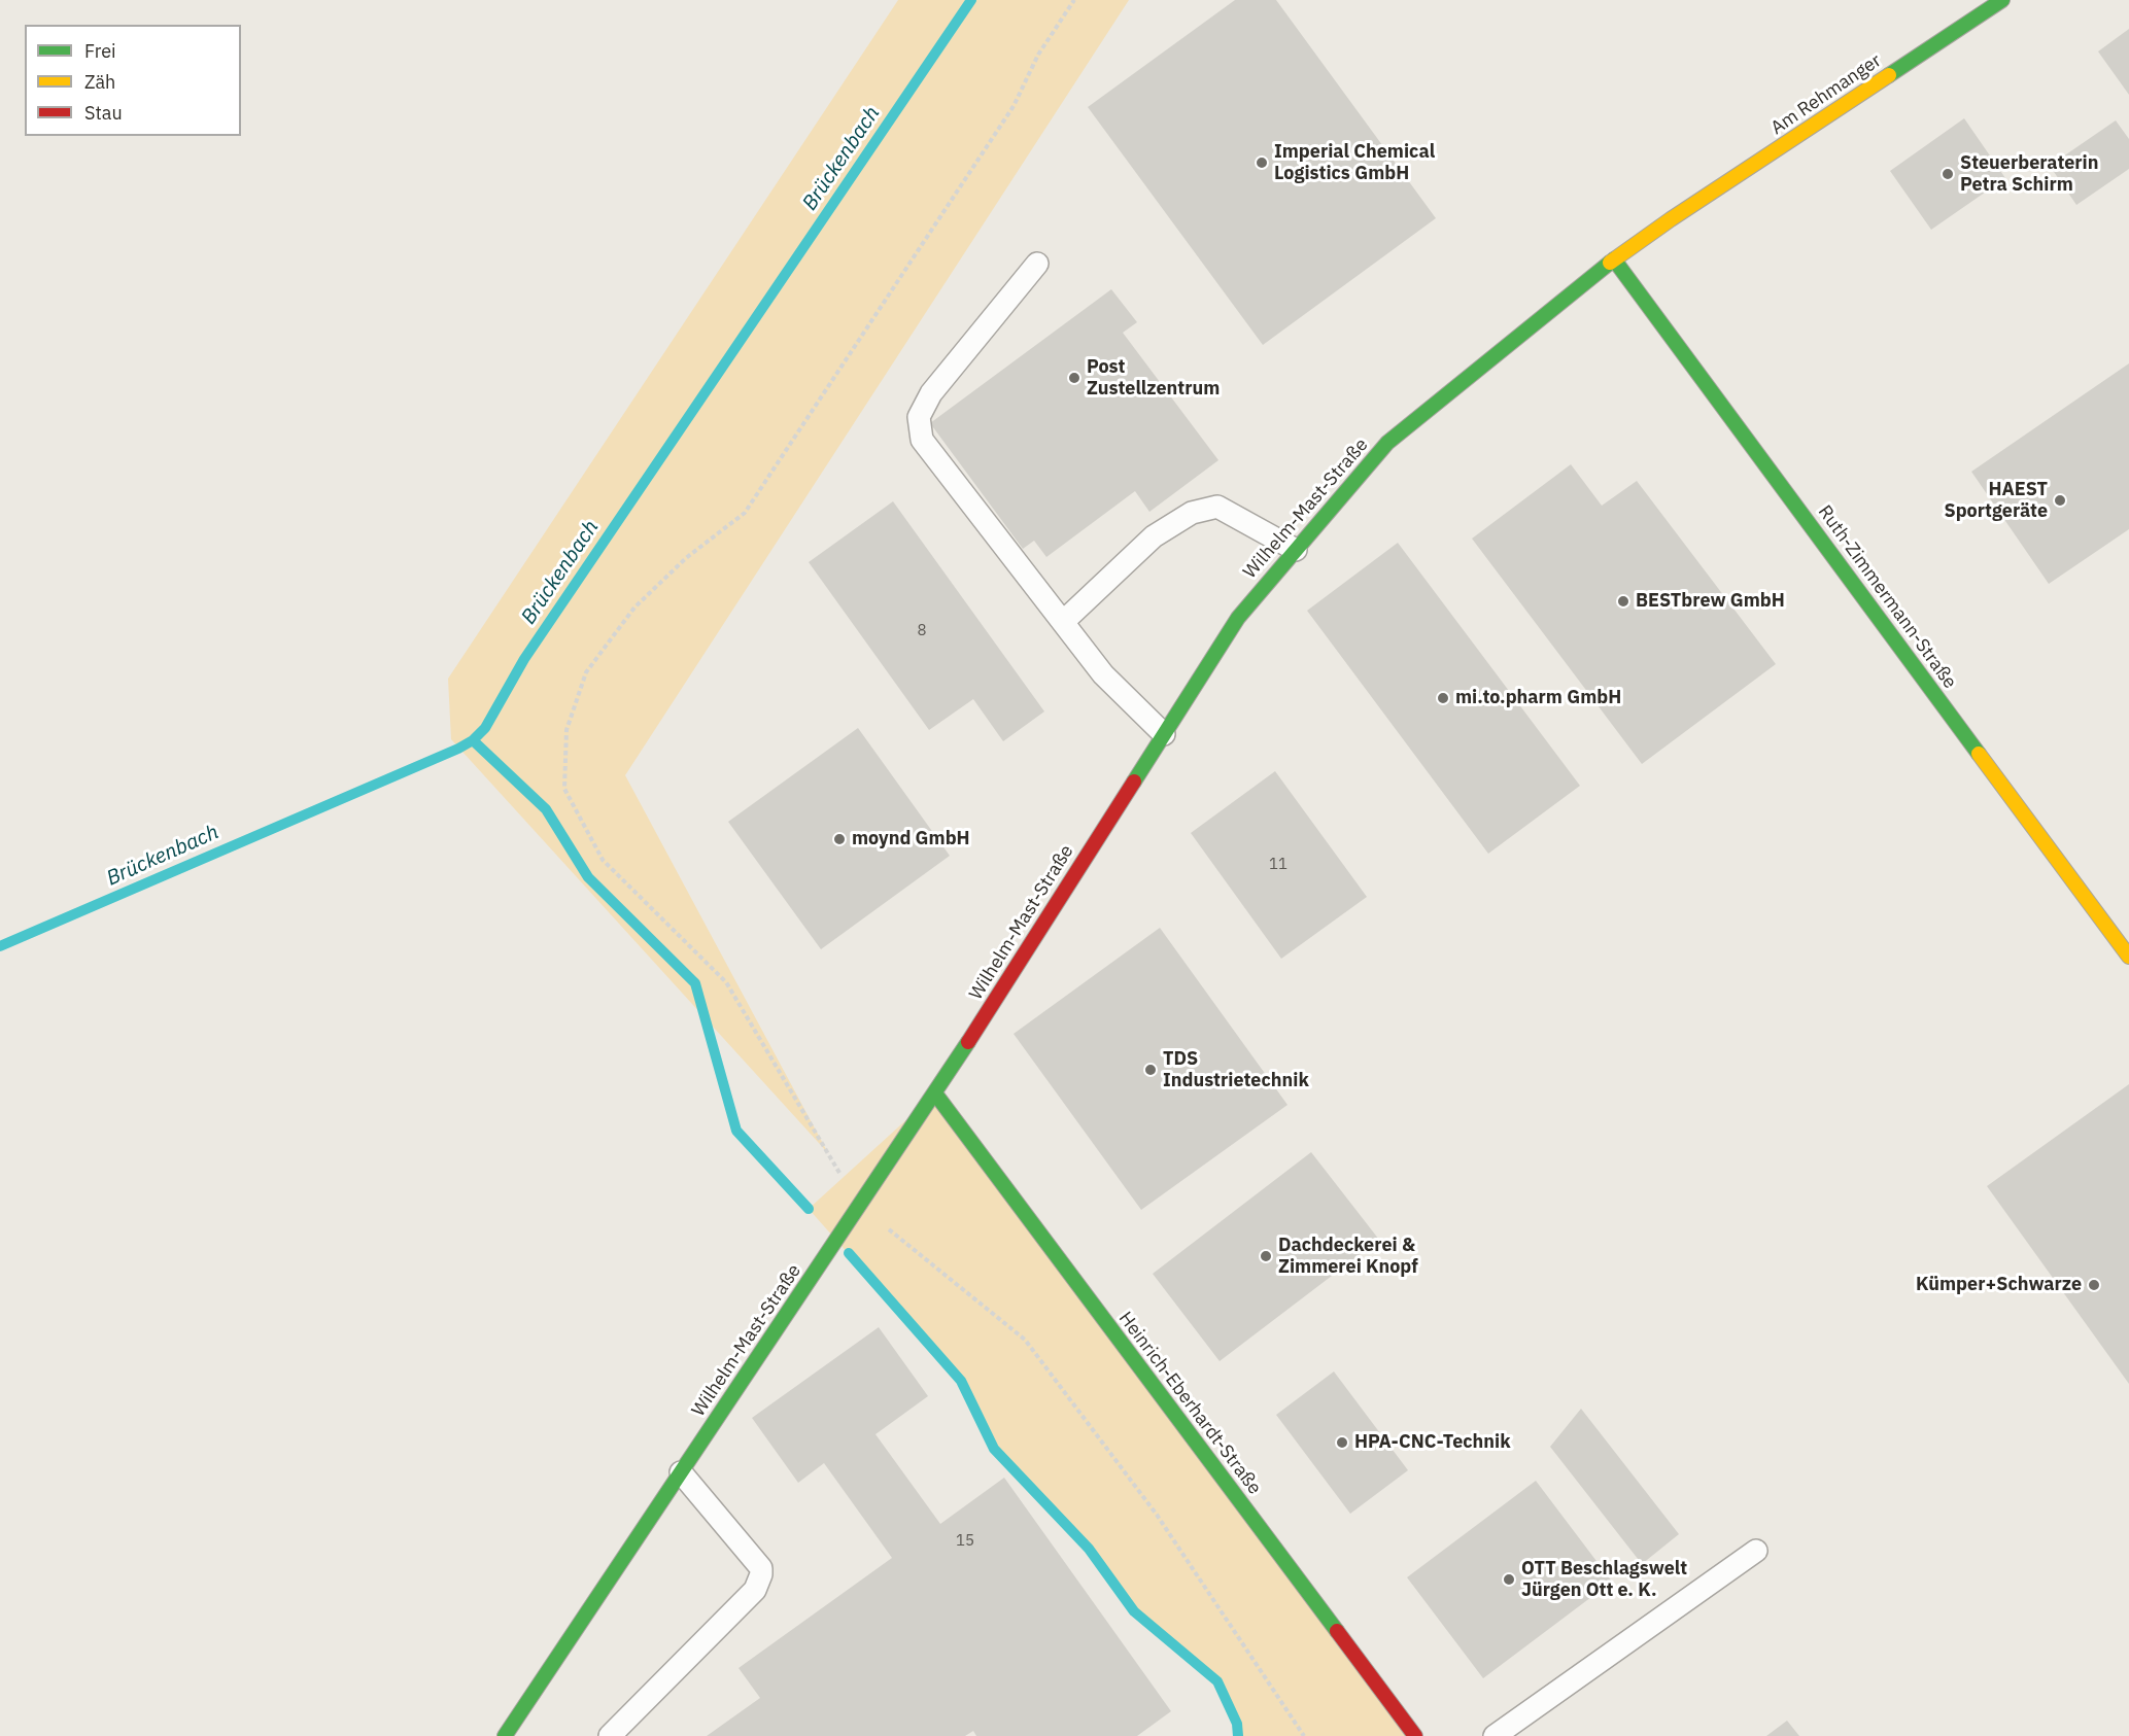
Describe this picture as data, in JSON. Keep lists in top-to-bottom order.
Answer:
{
  "streets": {
    "street": [
      "Am Rehmanger",
      "Wilhelm-Mast-Straße",
      "Ruth-Zimmermann-Straße",
      "Heinrich-Eberhardt-Straße"
    ]
  },
  "crossings": [
    ["Am Rehmanger", "Wilhelm-Mast-Straße"],
    ["Wilhelm-Mast-Straße", "Ruth-Zimmermann-Straße"],
    ["Wilhelm-Mast-Straße", "Heinrich-Eberhardt-Straße"]
  ],
  "water": ["Brückenbach"],
  "places": [
    "Imperial Chemical Logistics GmbH",
    "Steuerberaterin Petra Schirm",
    "Post Zustellzentrum",
    "HAEST Sportgeräte",
    "BESTbrew GmbH",
    "mi.to.pharm GmbH",
    "moynd GmbH",
    "TDS Industrietechnik",
    "Dachdeckerei & Zimmerei Knopf",
    "Kümper+Schwarze",
    "HPA-CNC-Technik",
    "OTT Beschlagswelt Jürgen Ott e. K."
  ],
  "house_numbers": ["8", "11", "15"],
  "legend": ["Frei", "Zäh", "Stau"]
}
